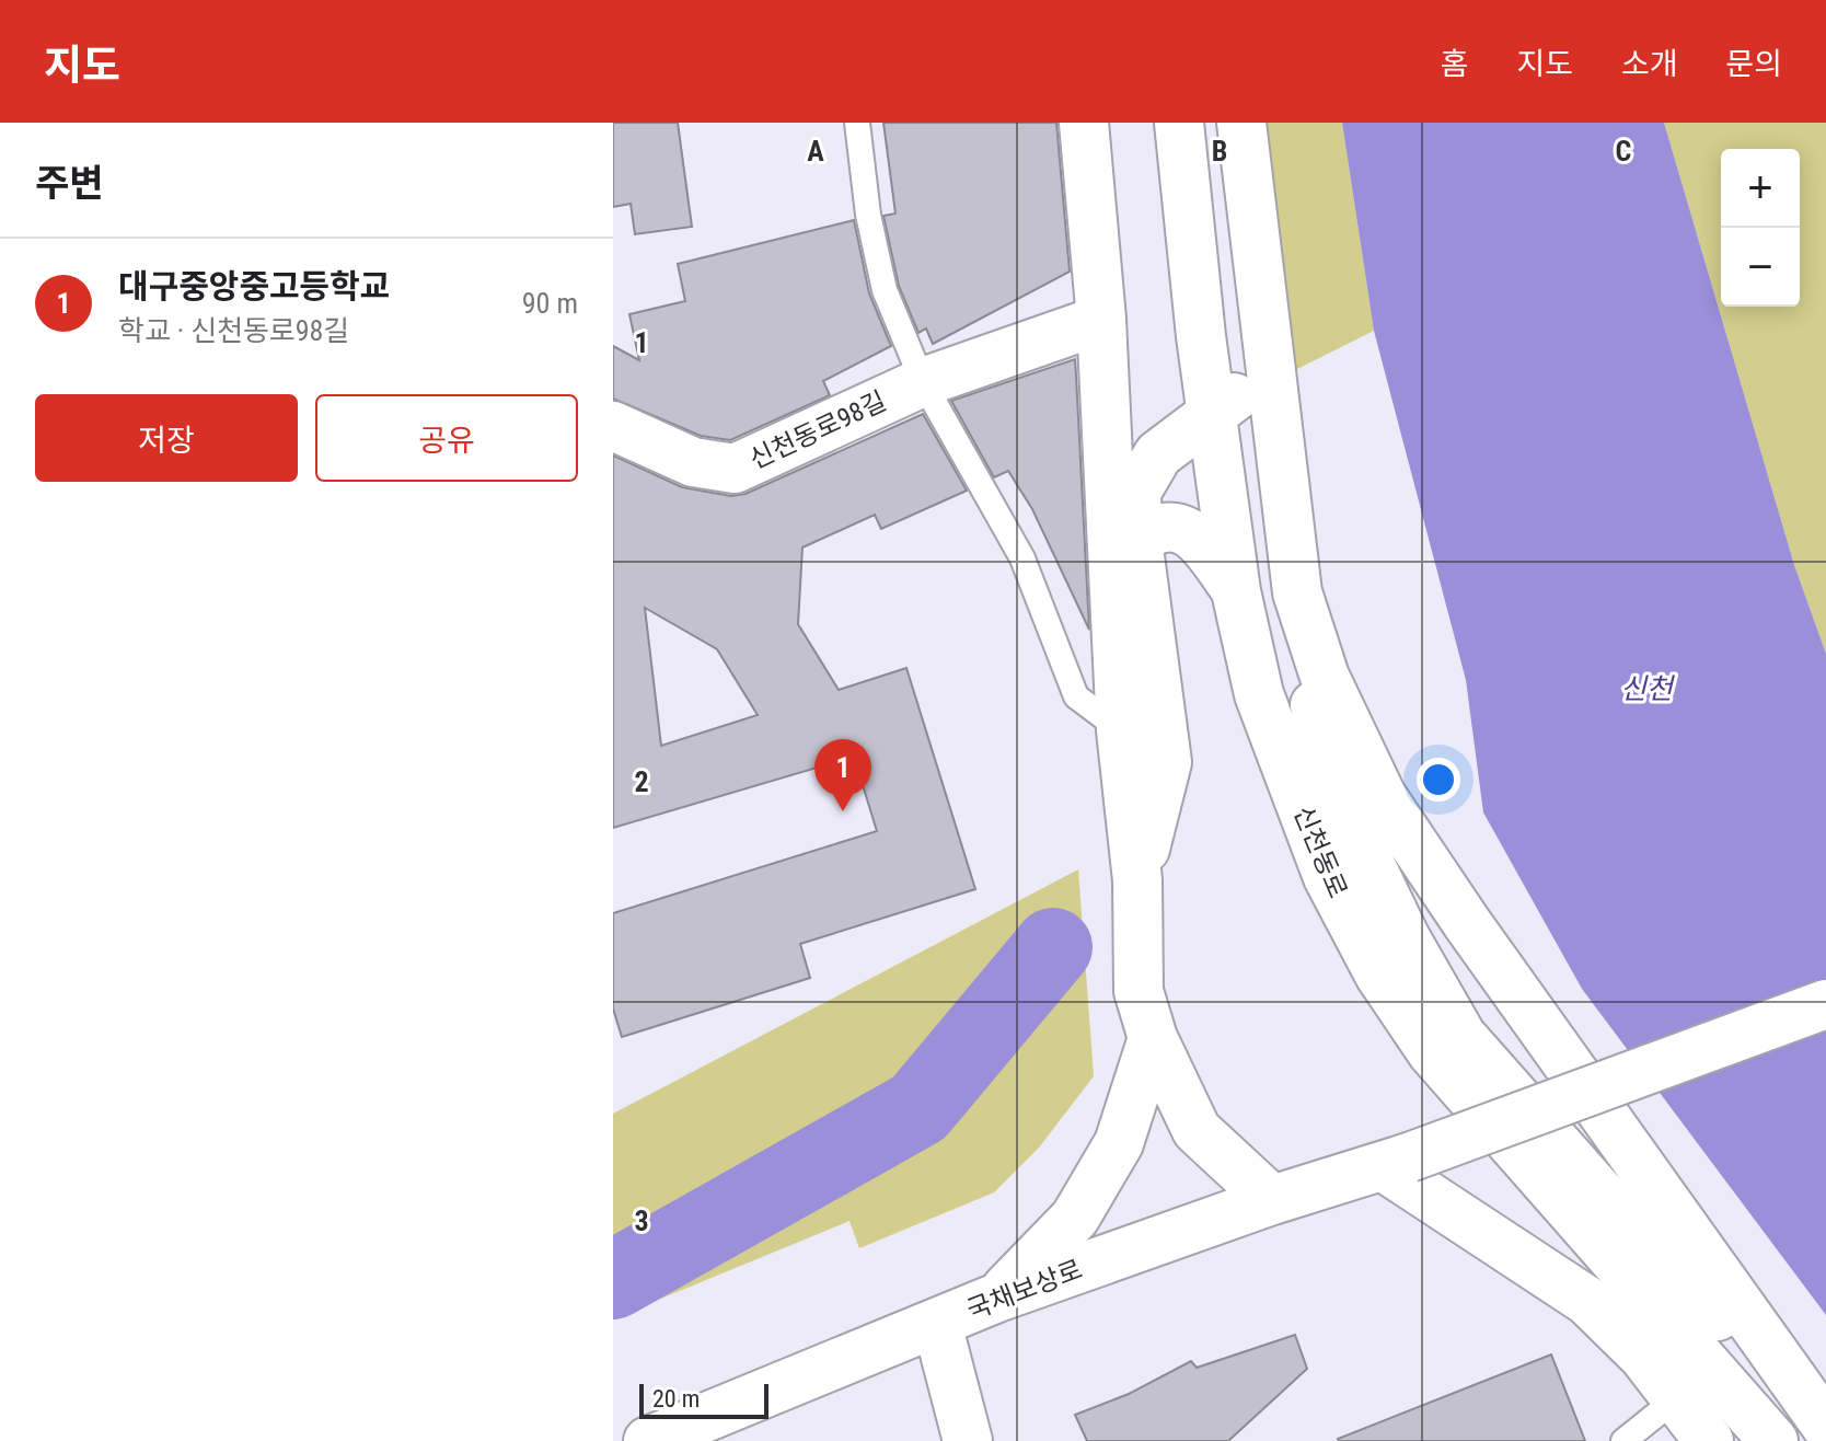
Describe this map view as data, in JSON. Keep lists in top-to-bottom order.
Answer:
{
  "streets": {
    "main road": ["신천동로98길", "신천동로", "국채보상로"]
  },
  "water": ["신천"],
  "scale_bar": "20 m",
  "page": {
    "header": "지도",
    "nav": [
      "홈",
      "지도",
      "소개",
      "문의"
    ],
    "heading": "주변",
    "map_buttons": ["+", "−"],
    "list": [
      {
        "mark": "1",
        "name": "대구중앙중고등학교",
        "note": "학교 · 신천동로98길",
        "value": "90 m"
      }
    ],
    "buttons": ["저장", "공유"],
    "pins": "1",
    "scale": "20 m"
  },
  "grid": {
    "columns": ["A", "B", "C"],
    "rows": ["1", "2", "3"]
  }
}
